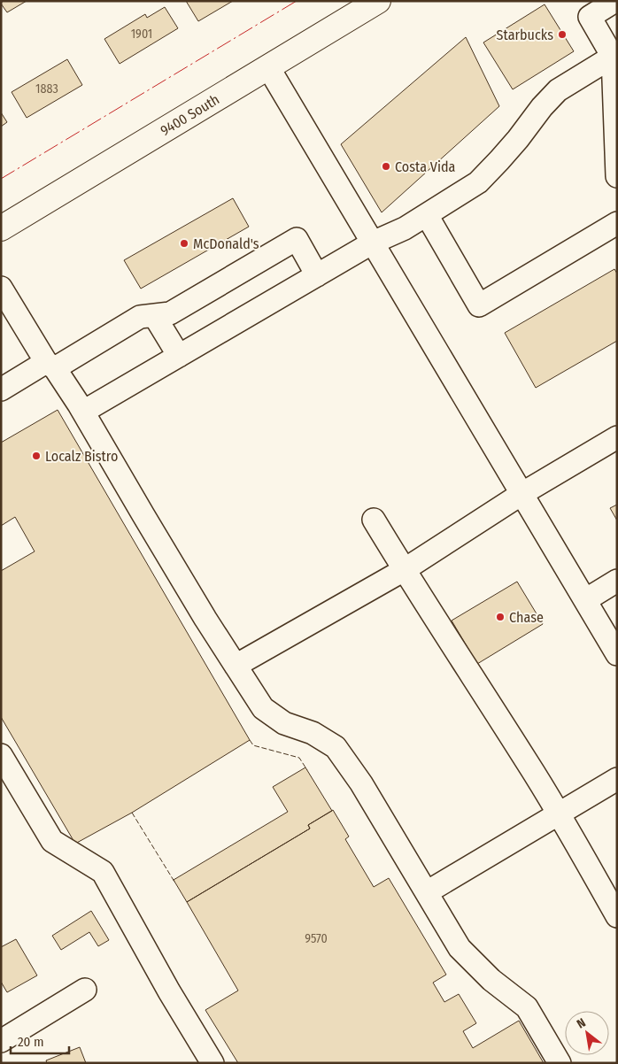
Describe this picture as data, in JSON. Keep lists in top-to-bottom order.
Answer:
{
  "streets": {
    "main road": ["9400 South"]
  },
  "places": [
    "Starbucks",
    "Costa Vida",
    "McDonald's",
    "Localz Bistro",
    "Chase"
  ],
  "house_numbers": ["1901", "1883", "9570"],
  "scale_bar": "20 m",
  "north": "top left"
}
